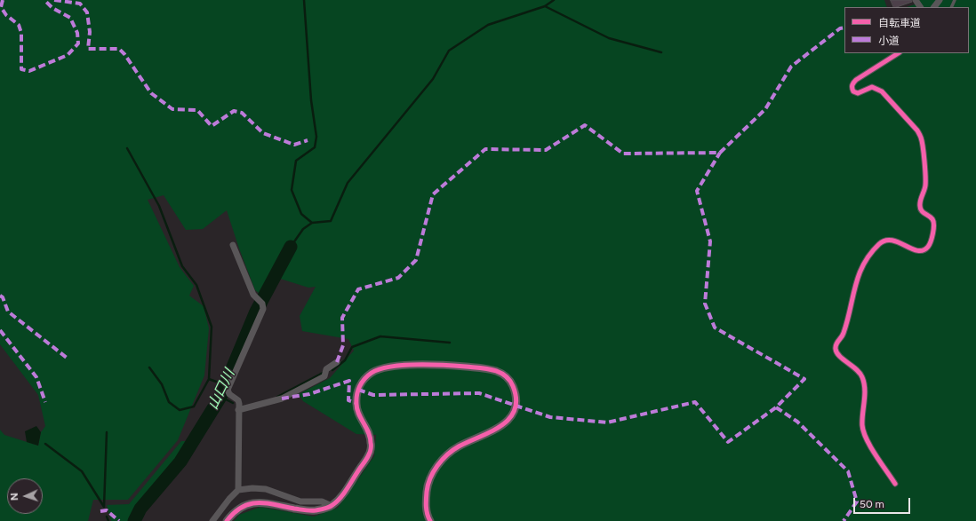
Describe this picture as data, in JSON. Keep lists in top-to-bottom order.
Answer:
{
  "water": ["山口川"],
  "legend": ["自転車道", "小道"],
  "scale_bar": "50 m",
  "north": "left"
}
